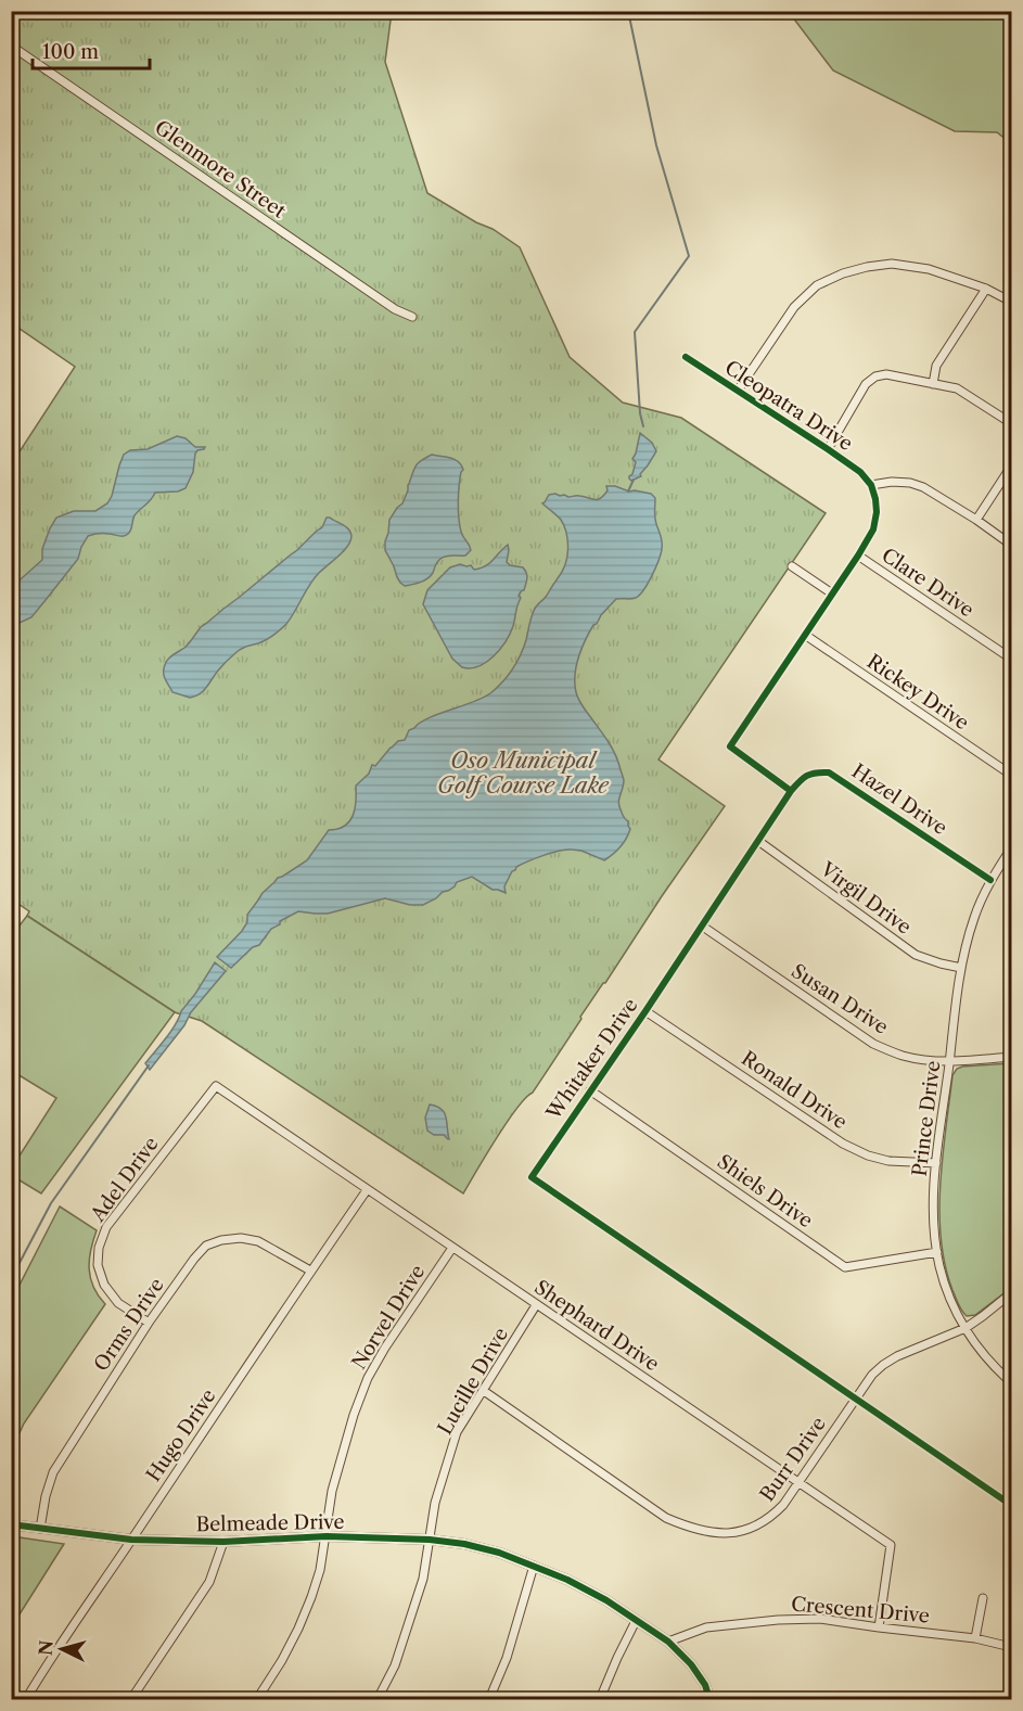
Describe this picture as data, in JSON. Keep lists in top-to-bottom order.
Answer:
{
  "streets": {
    "street": [
      "Glenmore Street",
      "Cleopatra Drive",
      "Clare Drive",
      "Rickey Drive",
      "Hazel Drive",
      "Virgil Drive",
      "Susan Drive",
      "Whitaker Drive",
      "Ronald Drive",
      "Prince Drive",
      "Adel Drive",
      "Shiels Drive",
      "Norvel Drive",
      "Orms Drive",
      "Shephard Drive",
      "Lucille Drive",
      "Hugo Drive",
      "Burr Drive",
      "Belmeade Drive",
      "Crescent Drive"
    ]
  },
  "crossings": [
    ["Hazel Drive", "Whitaker Drive"],
    ["Hazel Drive", "Prince Drive"],
    ["Virgil Drive", "Whitaker Drive"],
    ["Virgil Drive", "Prince Drive"],
    ["Susan Drive", "Whitaker Drive"],
    ["Susan Drive", "Prince Drive"],
    ["Whitaker Drive", "Ronald Drive"],
    ["Whitaker Drive", "Shiels Drive"],
    ["Whitaker Drive", "Burr Drive"],
    ["Ronald Drive", "Prince Drive"],
    ["Prince Drive", "Shiels Drive"],
    ["Prince Drive", "Burr Drive"],
    ["Adel Drive", "Orms Drive"],
    ["Adel Drive", "Shephard Drive"],
    ["Norvel Drive", "Shephard Drive"],
    ["Norvel Drive", "Belmeade Drive"],
    ["Orms Drive", "Hugo Drive"],
    ["Orms Drive", "Belmeade Drive"],
    ["Shephard Drive", "Lucille Drive"],
    ["Shephard Drive", "Hugo Drive"],
    ["Shephard Drive", "Burr Drive"],
    ["Shephard Drive", "Crescent Drive"],
    ["Lucille Drive", "Burr Drive"],
    ["Lucille Drive", "Belmeade Drive"],
    ["Hugo Drive", "Belmeade Drive"],
    ["Belmeade Drive", "Crescent Drive"]
  ],
  "water": ["Oso Municipal Golf Course Lake"],
  "scale_bar": "100 m",
  "north": "left"
}
